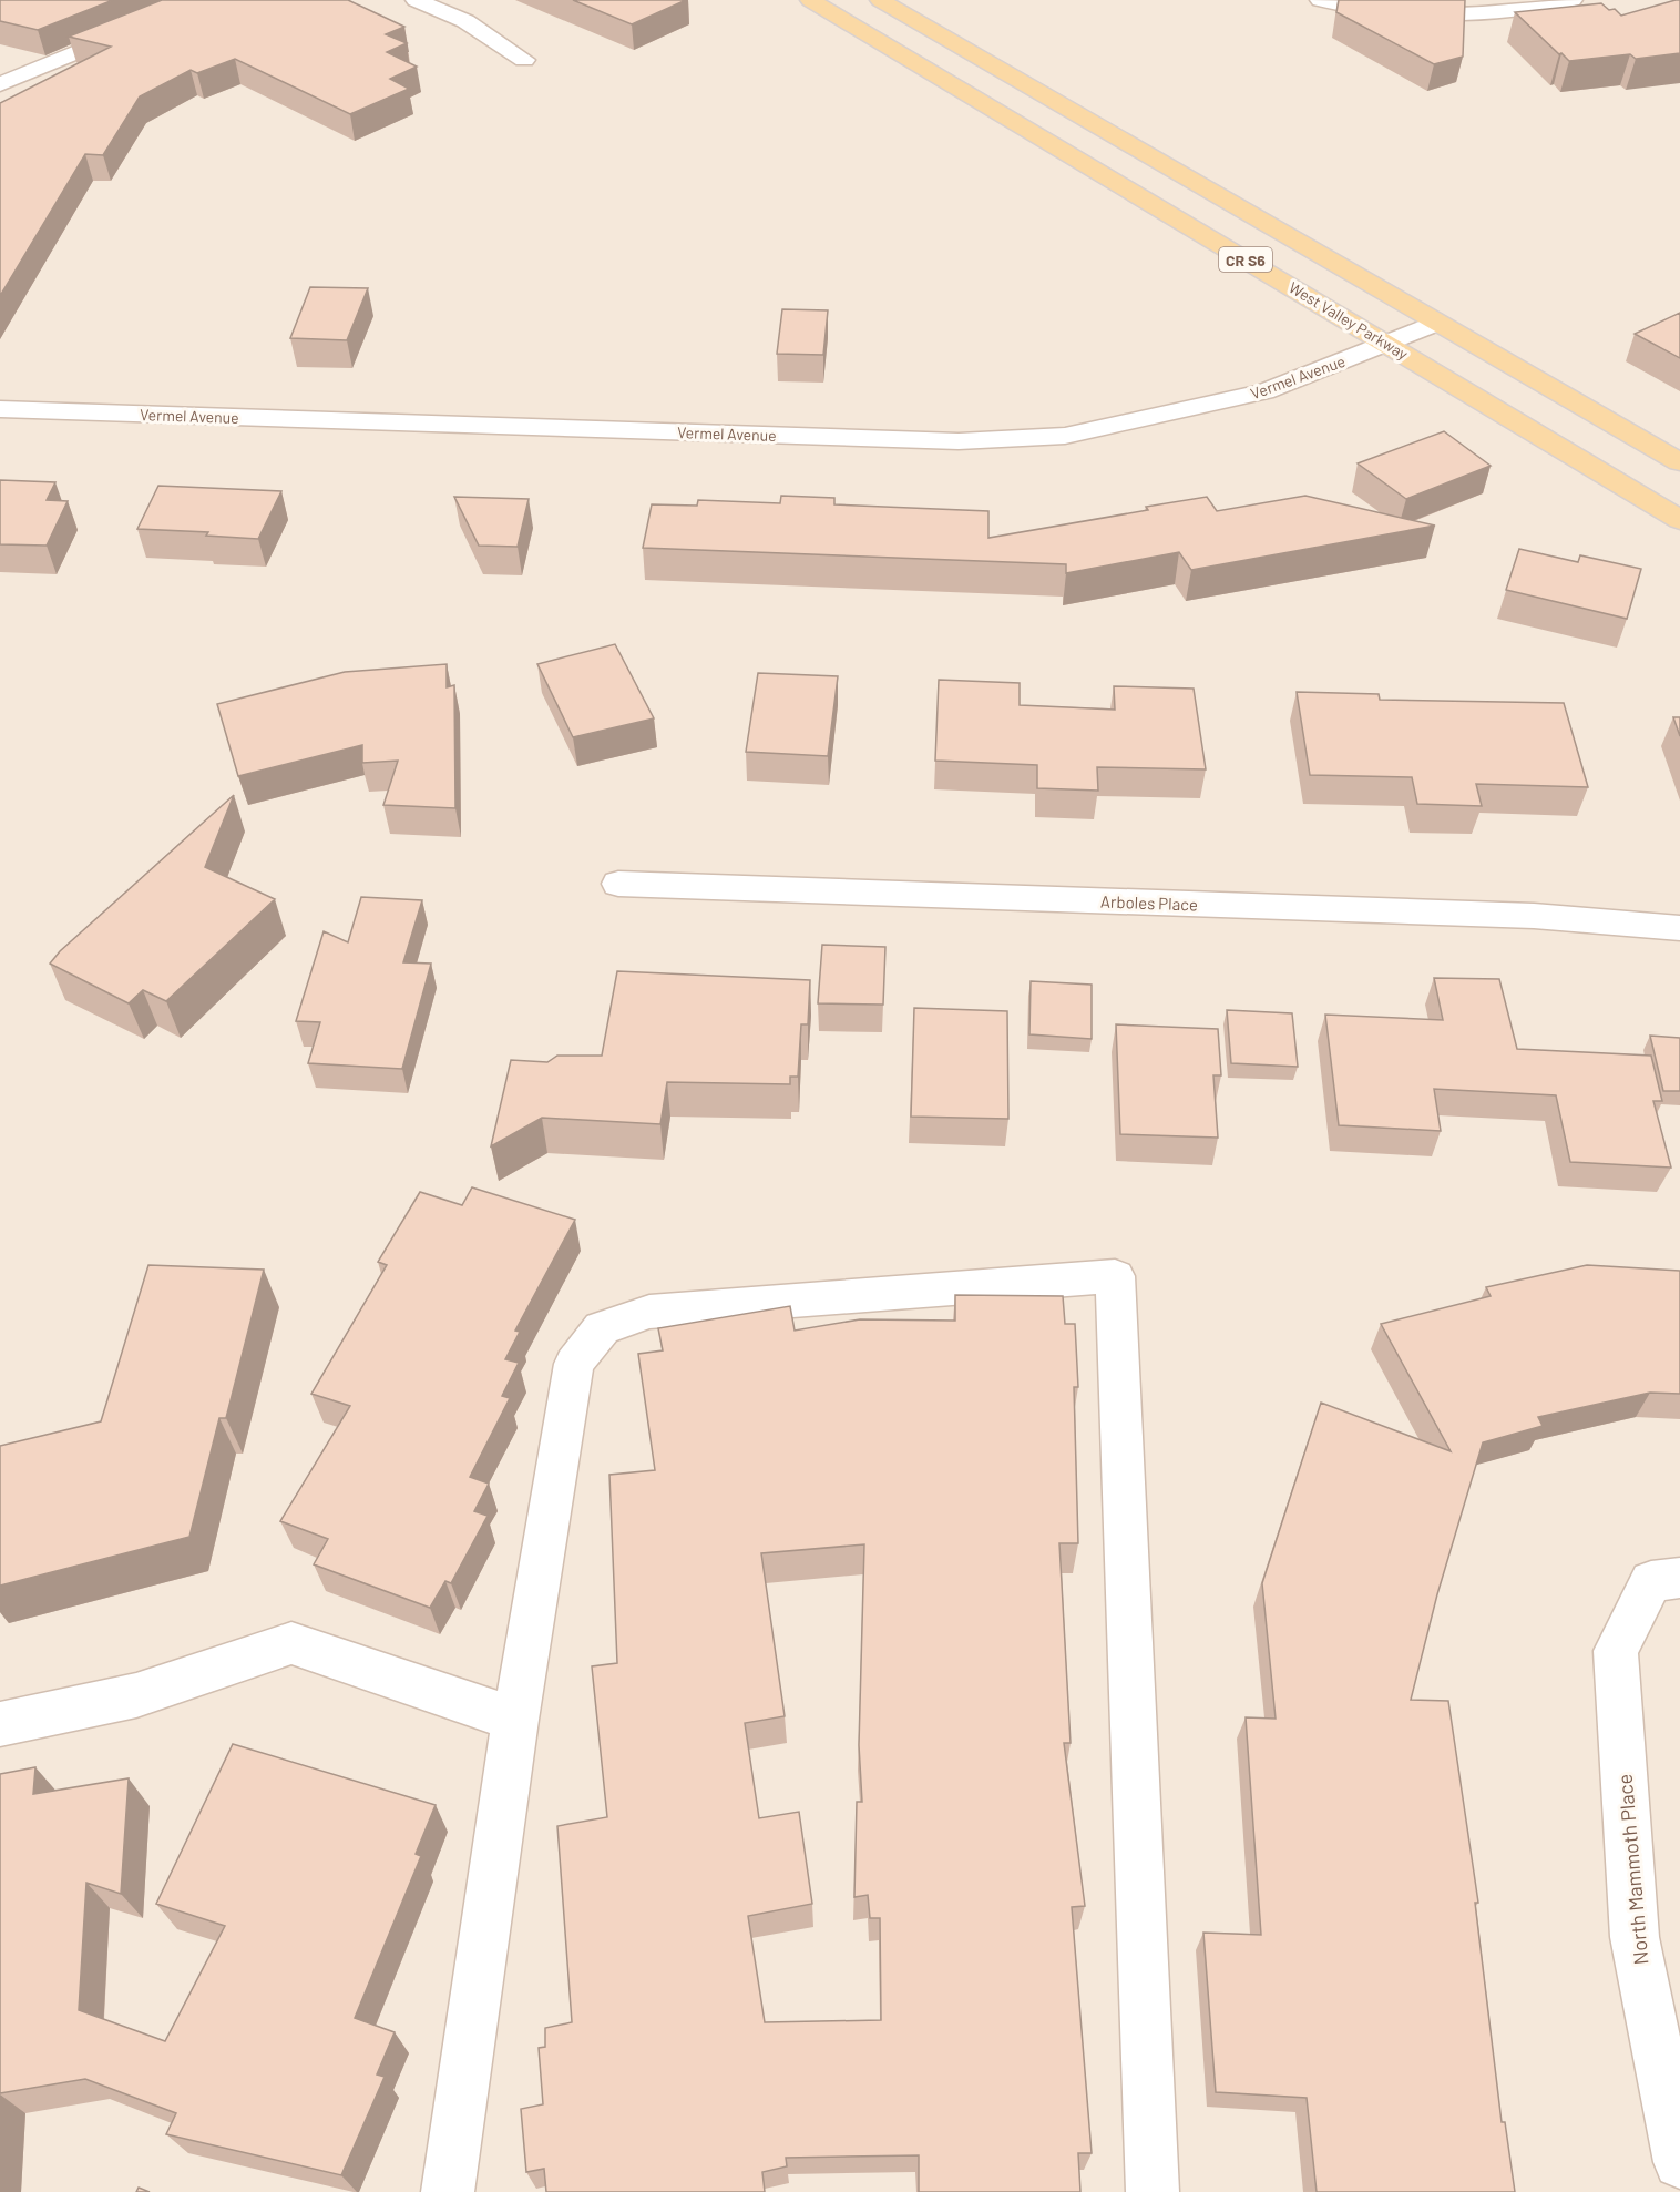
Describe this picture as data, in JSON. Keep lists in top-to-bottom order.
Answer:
{
  "streets": {
    "main road": ["CR S6", "West Valley Parkway"],
    "street": ["Vermel Avenue", "Arboles Place", "North Mammoth Place"]
  },
  "crossings": [
    ["CR S6", "Vermel Avenue"],
    ["West Valley Parkway", "Vermel Avenue"]
  ]
}
